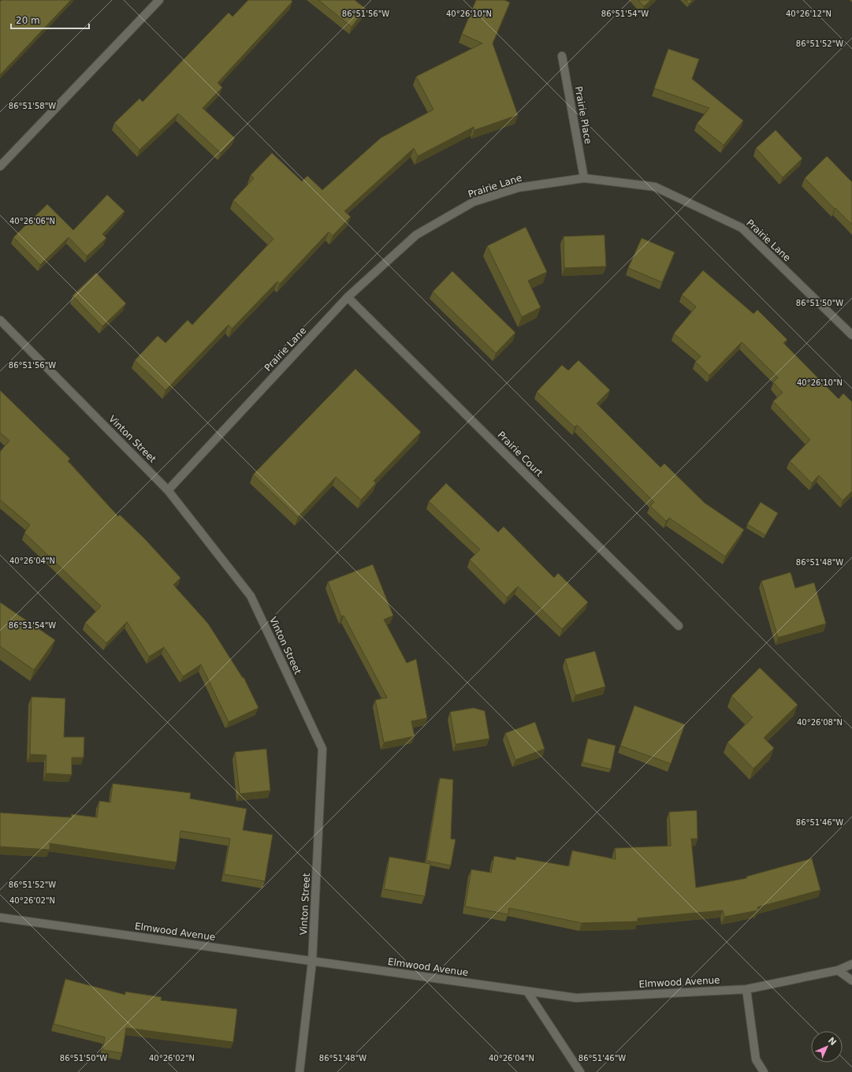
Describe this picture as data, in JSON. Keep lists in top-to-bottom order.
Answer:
{
  "streets": {
    "street": [
      "Prairie Place",
      "Prairie Lane",
      "Vinton Street",
      "Prairie Court",
      "Elmwood Avenue"
    ]
  },
  "crossings": [
    ["Prairie Place", "Prairie Lane"],
    ["Prairie Lane", "Vinton Street"],
    ["Prairie Lane", "Prairie Court"],
    ["Vinton Street", "Elmwood Avenue"]
  ],
  "scale_bar": "20 m",
  "north": "top right",
  "coordinates": [
    "86°51'56\"W",
    "40°26'10\"N",
    "86°51'54\"W",
    "40°26'12\"N",
    "86°51'52\"W",
    "86°51'58\"W",
    "40°26'06\"N",
    "86°51'50\"W",
    "40°26'04\"N",
    "86°51'48\"W",
    "40°26'08\"N",
    "86°51'46\"W",
    "40°26'02\"N"
  ]
}
